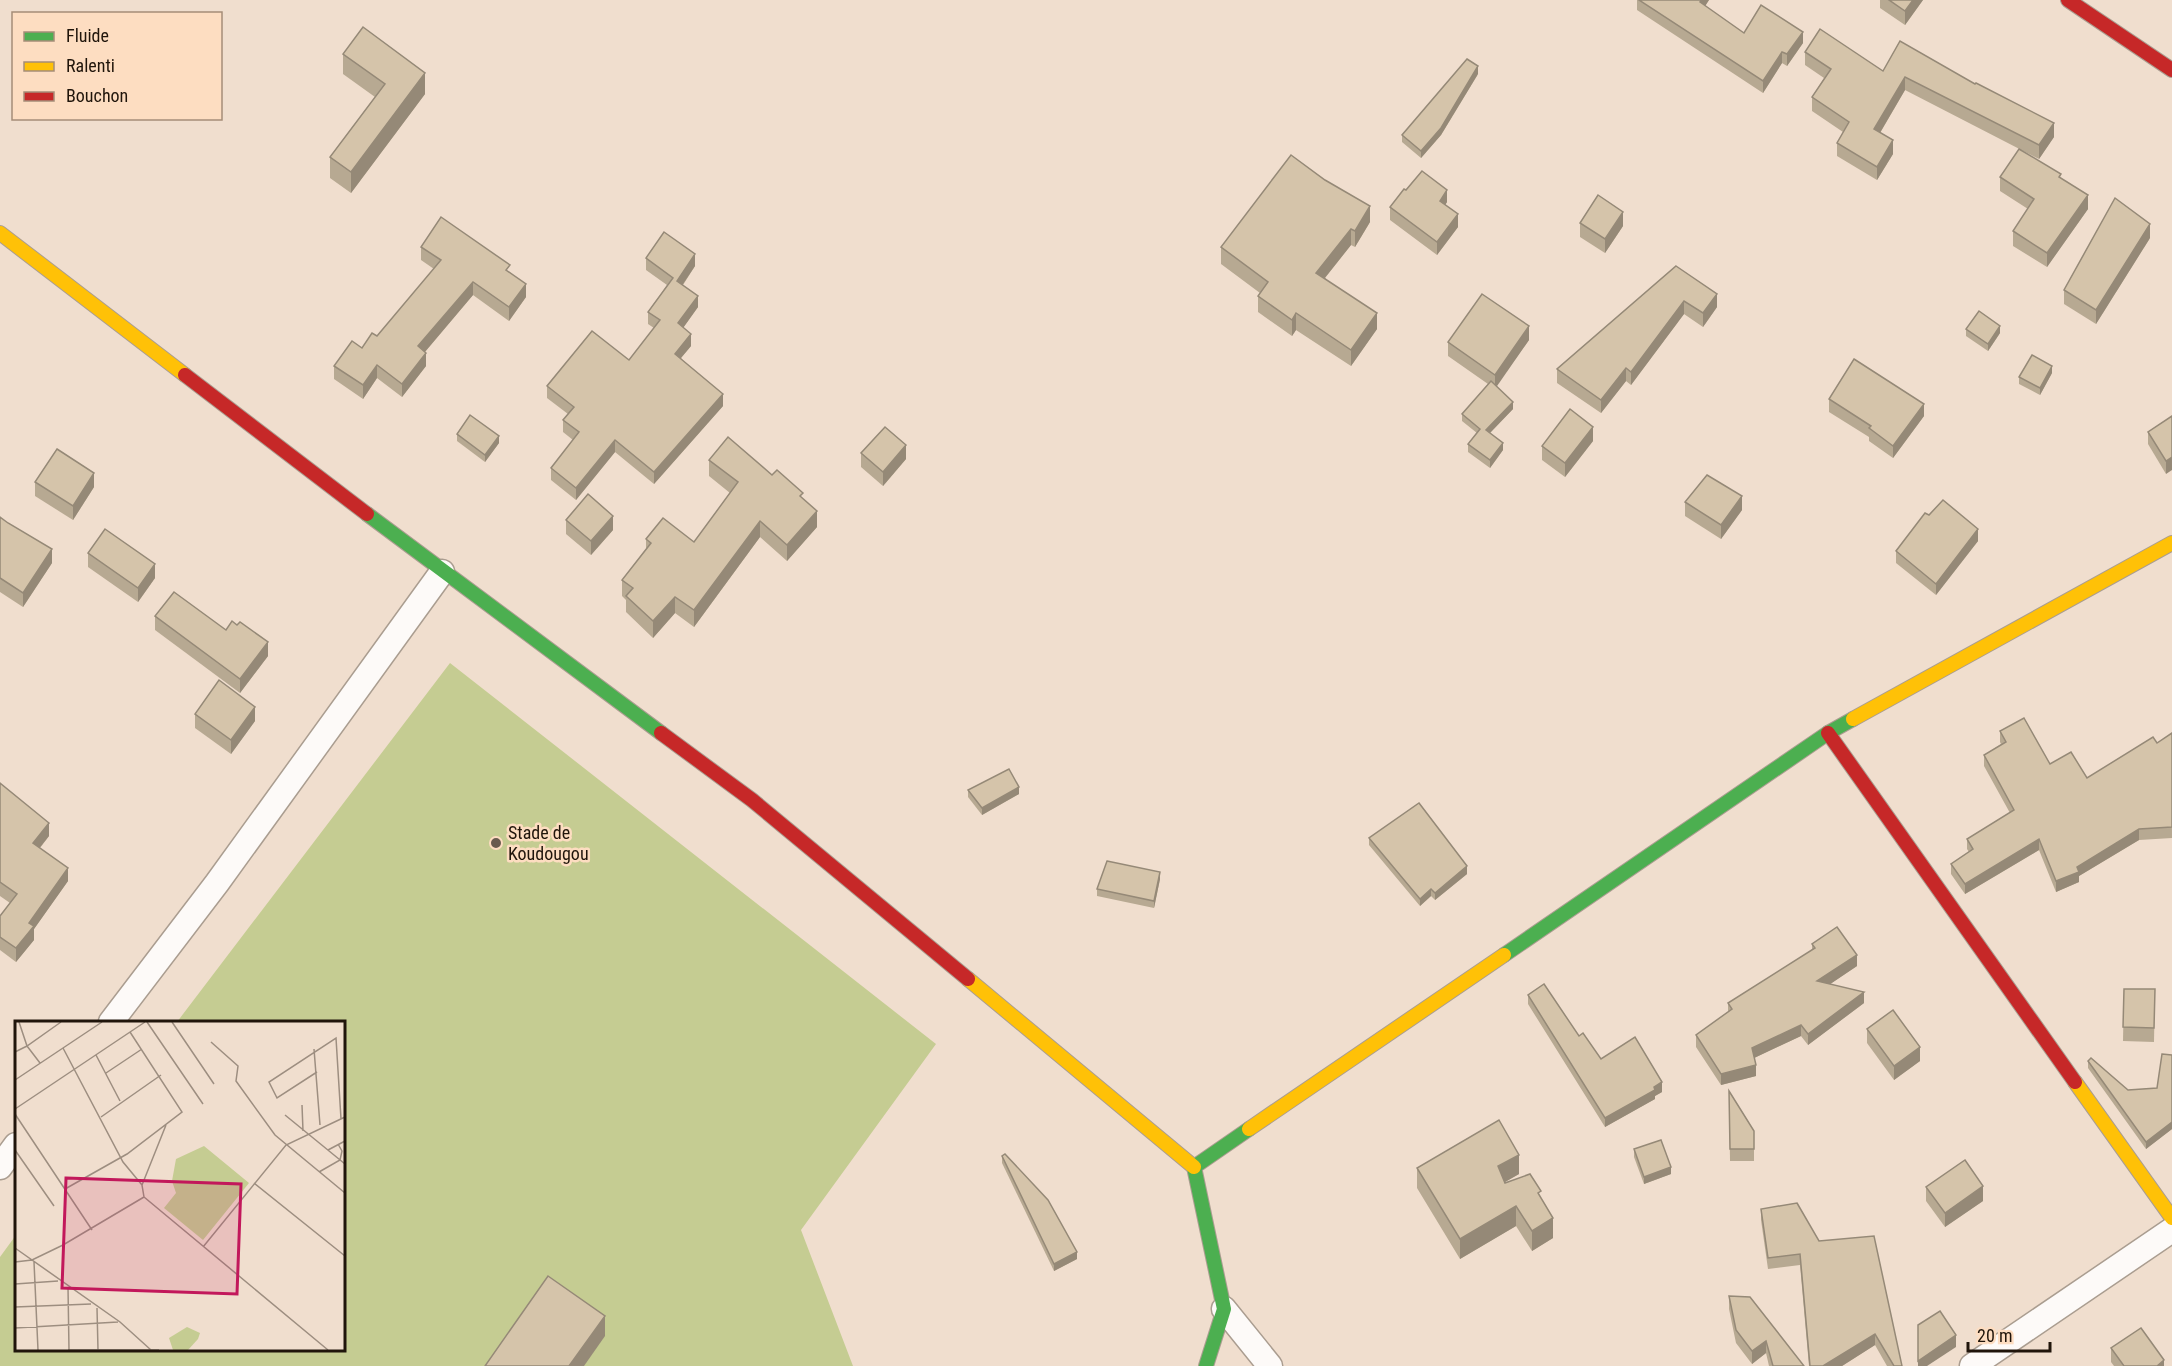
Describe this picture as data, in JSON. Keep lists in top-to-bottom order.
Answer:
{
  "places": ["Stade de Koudougou"],
  "legend": ["Fluide", "Ralenti", "Bouchon"],
  "scale_bar": "20 m"
}
